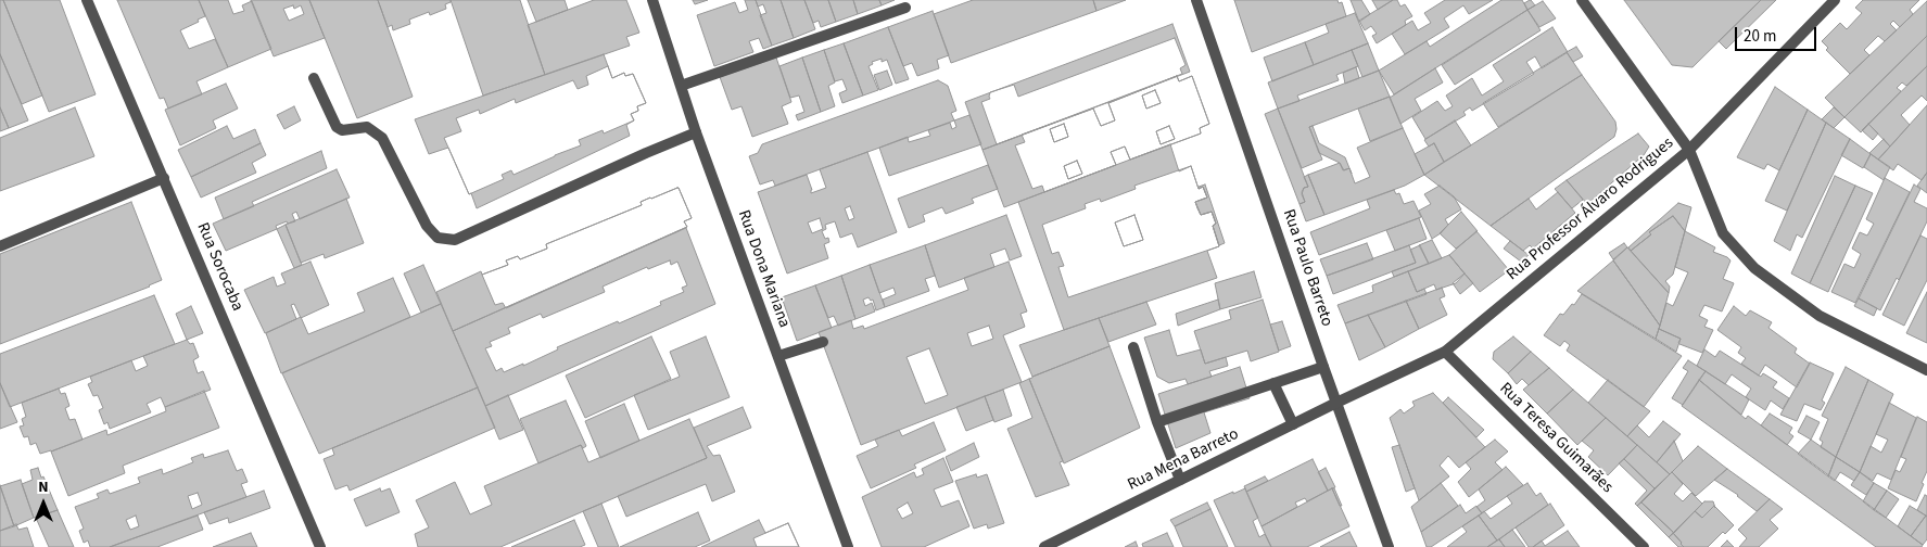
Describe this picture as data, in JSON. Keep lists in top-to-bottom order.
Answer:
{
  "streets": {
    "street": [
      "Rua Professor Álvaro Rodrigues",
      "Rua Sorocaba",
      "Rua Paulo Barreto",
      "Rua Dona Mariana",
      "Rua Teresa Guimarães",
      "Rua Mena Barreto"
    ]
  },
  "crossings": [
    ["Rua Professor Álvaro Rodrigues", "Rua Paulo Barreto"],
    ["Rua Professor Álvaro Rodrigues", "Rua Teresa Guimarães"],
    ["Rua Professor Álvaro Rodrigues", "Rua Mena Barreto"],
    ["Rua Paulo Barreto", "Rua Mena Barreto"]
  ],
  "scale_bar": "20 m",
  "north": "top"
}
